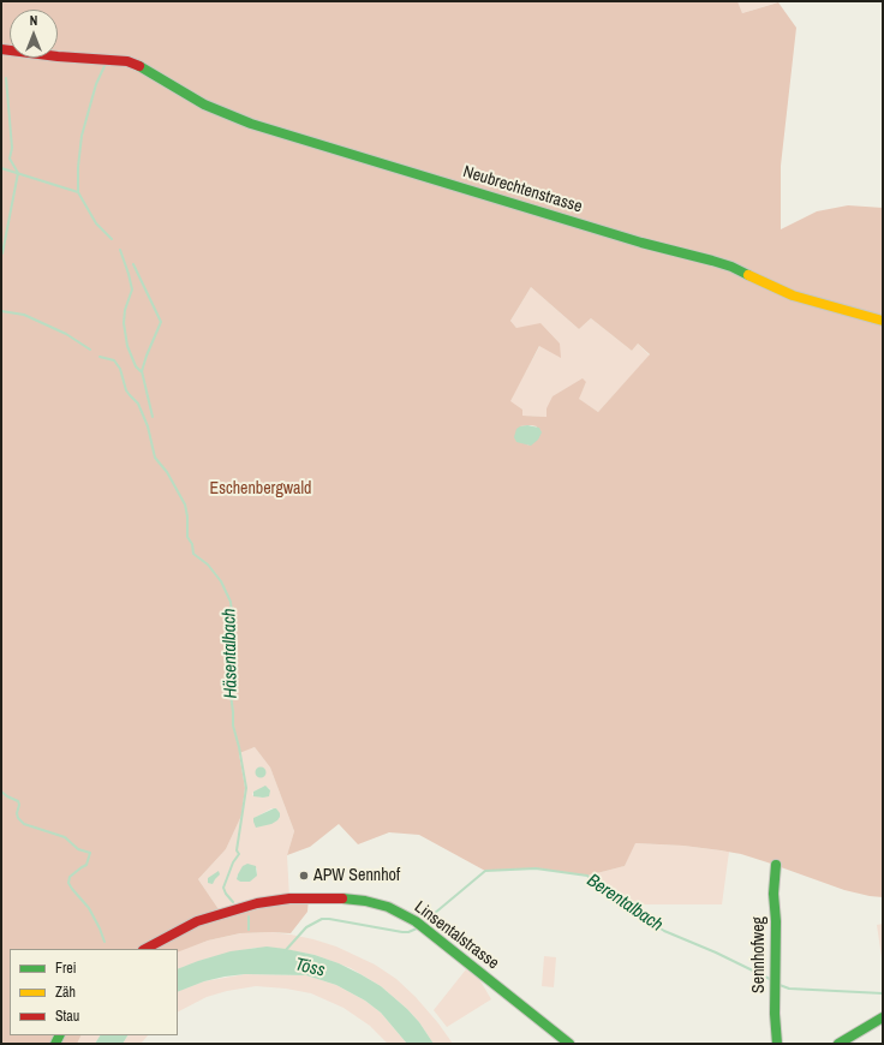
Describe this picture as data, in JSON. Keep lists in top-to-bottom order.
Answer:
{
  "streets": {
    "street": ["Neubrechtenstrasse", "Linsentalstrasse", "Sennhofweg"]
  },
  "water": ["Häsentalbach", "Berentalbach", "Töss"],
  "parks": ["Eschenbergwald"],
  "places": ["APW Sennhof"],
  "legend": ["Frei", "Zäh", "Stau"],
  "north": "top"
}
